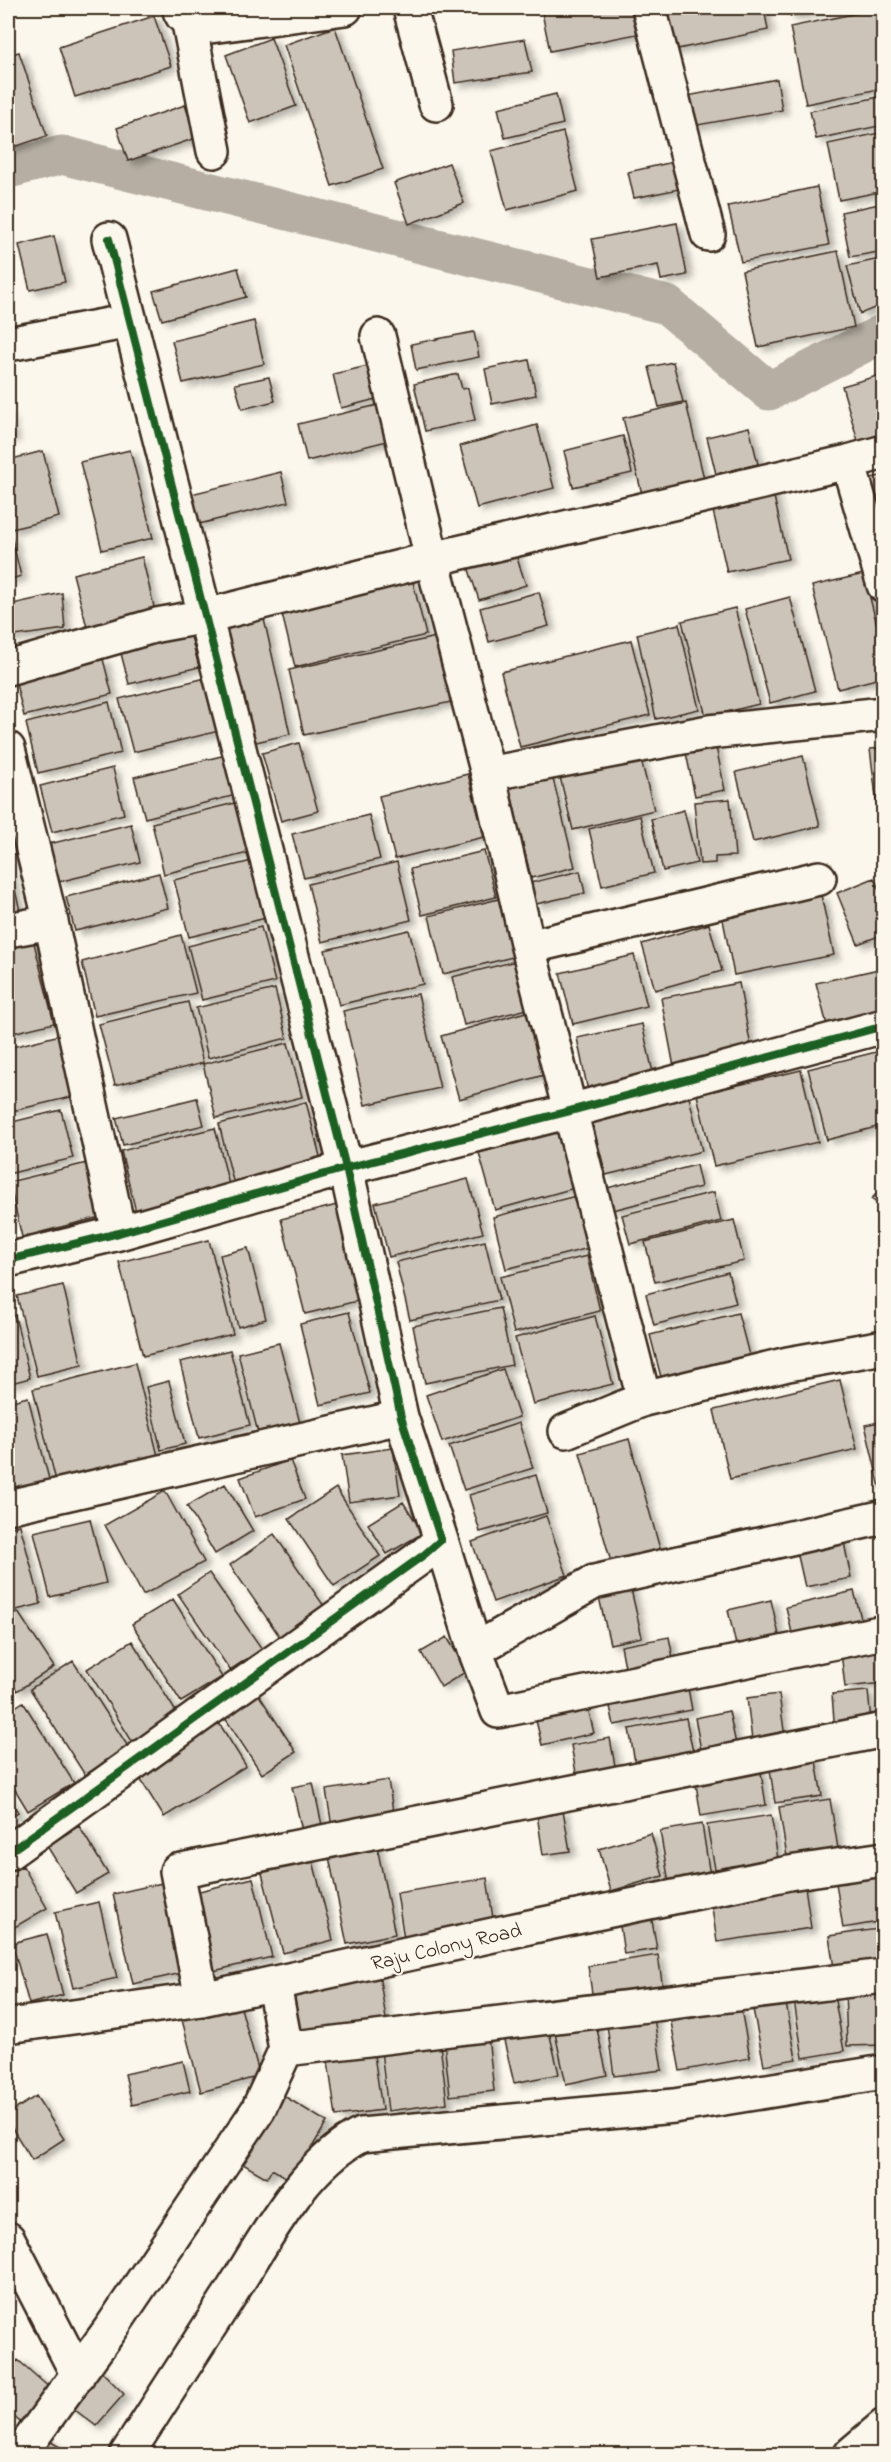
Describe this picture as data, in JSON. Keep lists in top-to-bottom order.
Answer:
{
  "streets": {
    "street": ["Raju Colony Road"]
  }
}
